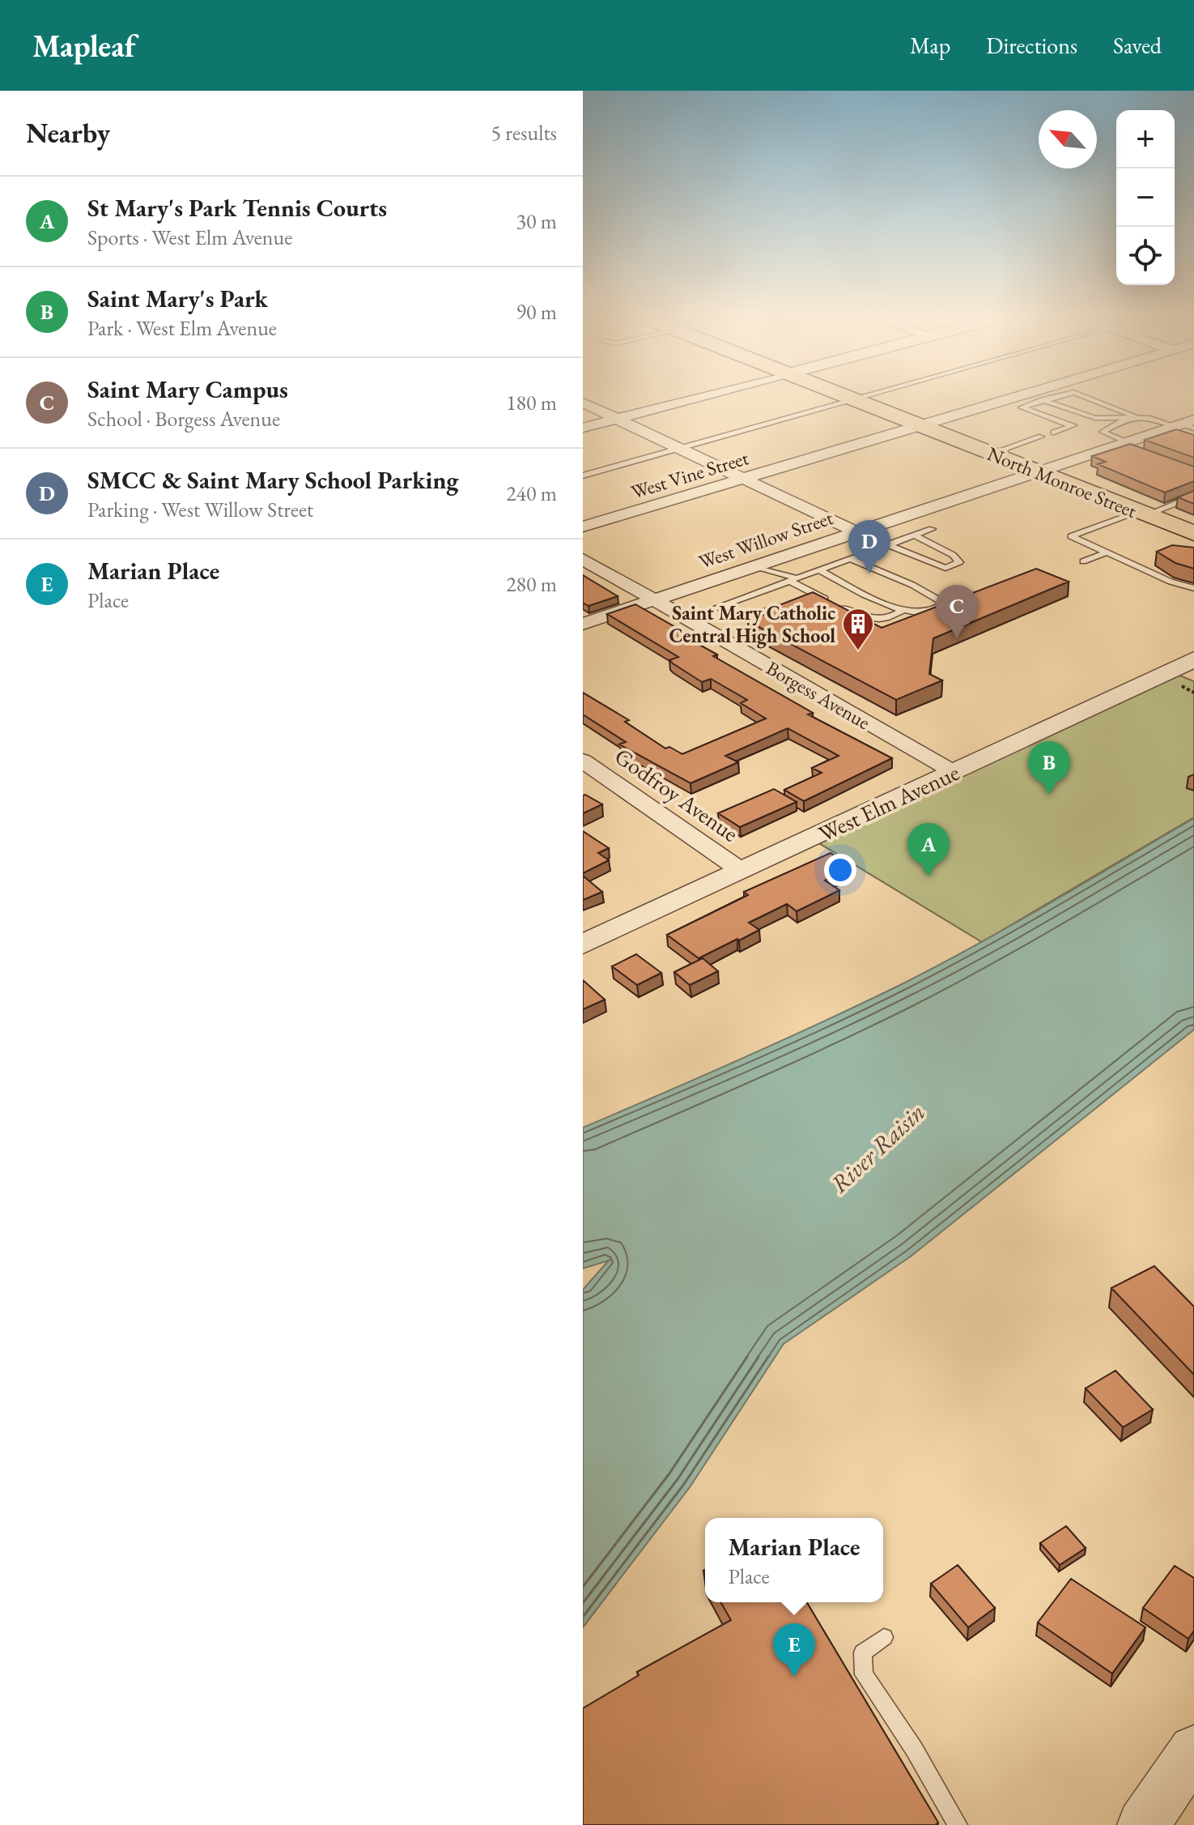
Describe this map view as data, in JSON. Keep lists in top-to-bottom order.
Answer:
{
  "streets": {
    "main road": ["North Monroe Street"],
    "street": [
      "West Vine Street",
      "West Willow Street",
      "Borgess Avenue",
      "Godfroy Avenue",
      "West Elm Avenue"
    ]
  },
  "crossings": [
    ["West Vine Street", "North Monroe Street"],
    ["North Monroe Street", "West Willow Street"],
    ["West Willow Street", "Borgess Avenue"],
    ["Borgess Avenue", "West Elm Avenue"],
    ["Godfroy Avenue", "West Elm Avenue"]
  ],
  "water": ["River Raisin"],
  "places": {
    "building": ["Saint Mary Catholic Central High School"]
  },
  "north": "top left",
  "page": {
    "header": "Mapleaf",
    "nav": ["Map", "Directions", "Saved"],
    "heading": ["Nearby", "5 results"],
    "map_buttons": ["+", "−"],
    "list": [
      {
        "mark": "A",
        "name": "St Mary's Park Tennis Courts",
        "note": "Sports · West Elm Avenue",
        "value": "30 m"
      },
      {
        "mark": "B",
        "name": "Saint Mary's Park",
        "note": "Park · West Elm Avenue",
        "value": "90 m"
      },
      {
        "mark": "C",
        "name": "Saint Mary Campus",
        "note": "School · Borgess Avenue",
        "value": "180 m"
      },
      {
        "mark": "D",
        "name": "SMCC & Saint Mary School Parking",
        "note": "Parking · West Willow Street",
        "value": "240 m"
      },
      {
        "mark": "E",
        "name": "Marian Place",
        "note": "Place",
        "value": "280 m"
      }
    ],
    "pins": [
      "D",
      "C",
      "B",
      "A",
      "E"
    ],
    "popup": ["Marian Place", "Place"]
  }
}
